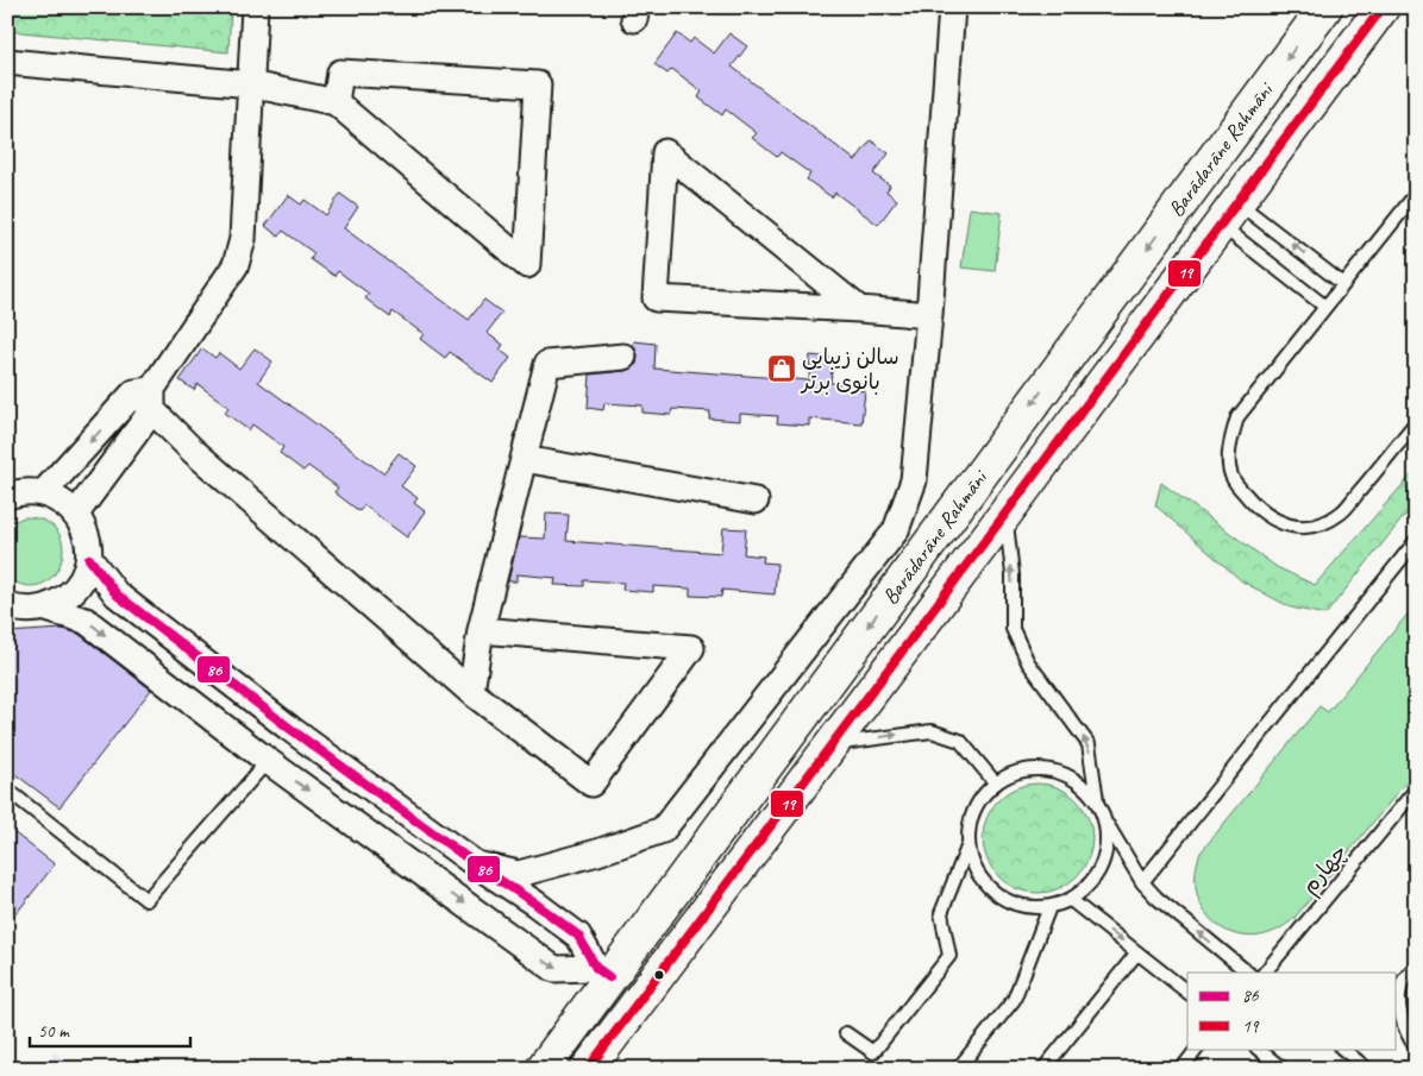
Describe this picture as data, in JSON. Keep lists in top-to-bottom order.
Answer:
{
  "streets": {
    "main road": ["Barādarāne Rahmāni"],
    "lane": ["چهارم"]
  },
  "places": {
    "shop": ["سالن زیبایی بانوی برتر"]
  },
  "lines": ["transit line 19", "transit line 86"],
  "legend": ["86", "19"],
  "scale_bar": "50 m"
}
